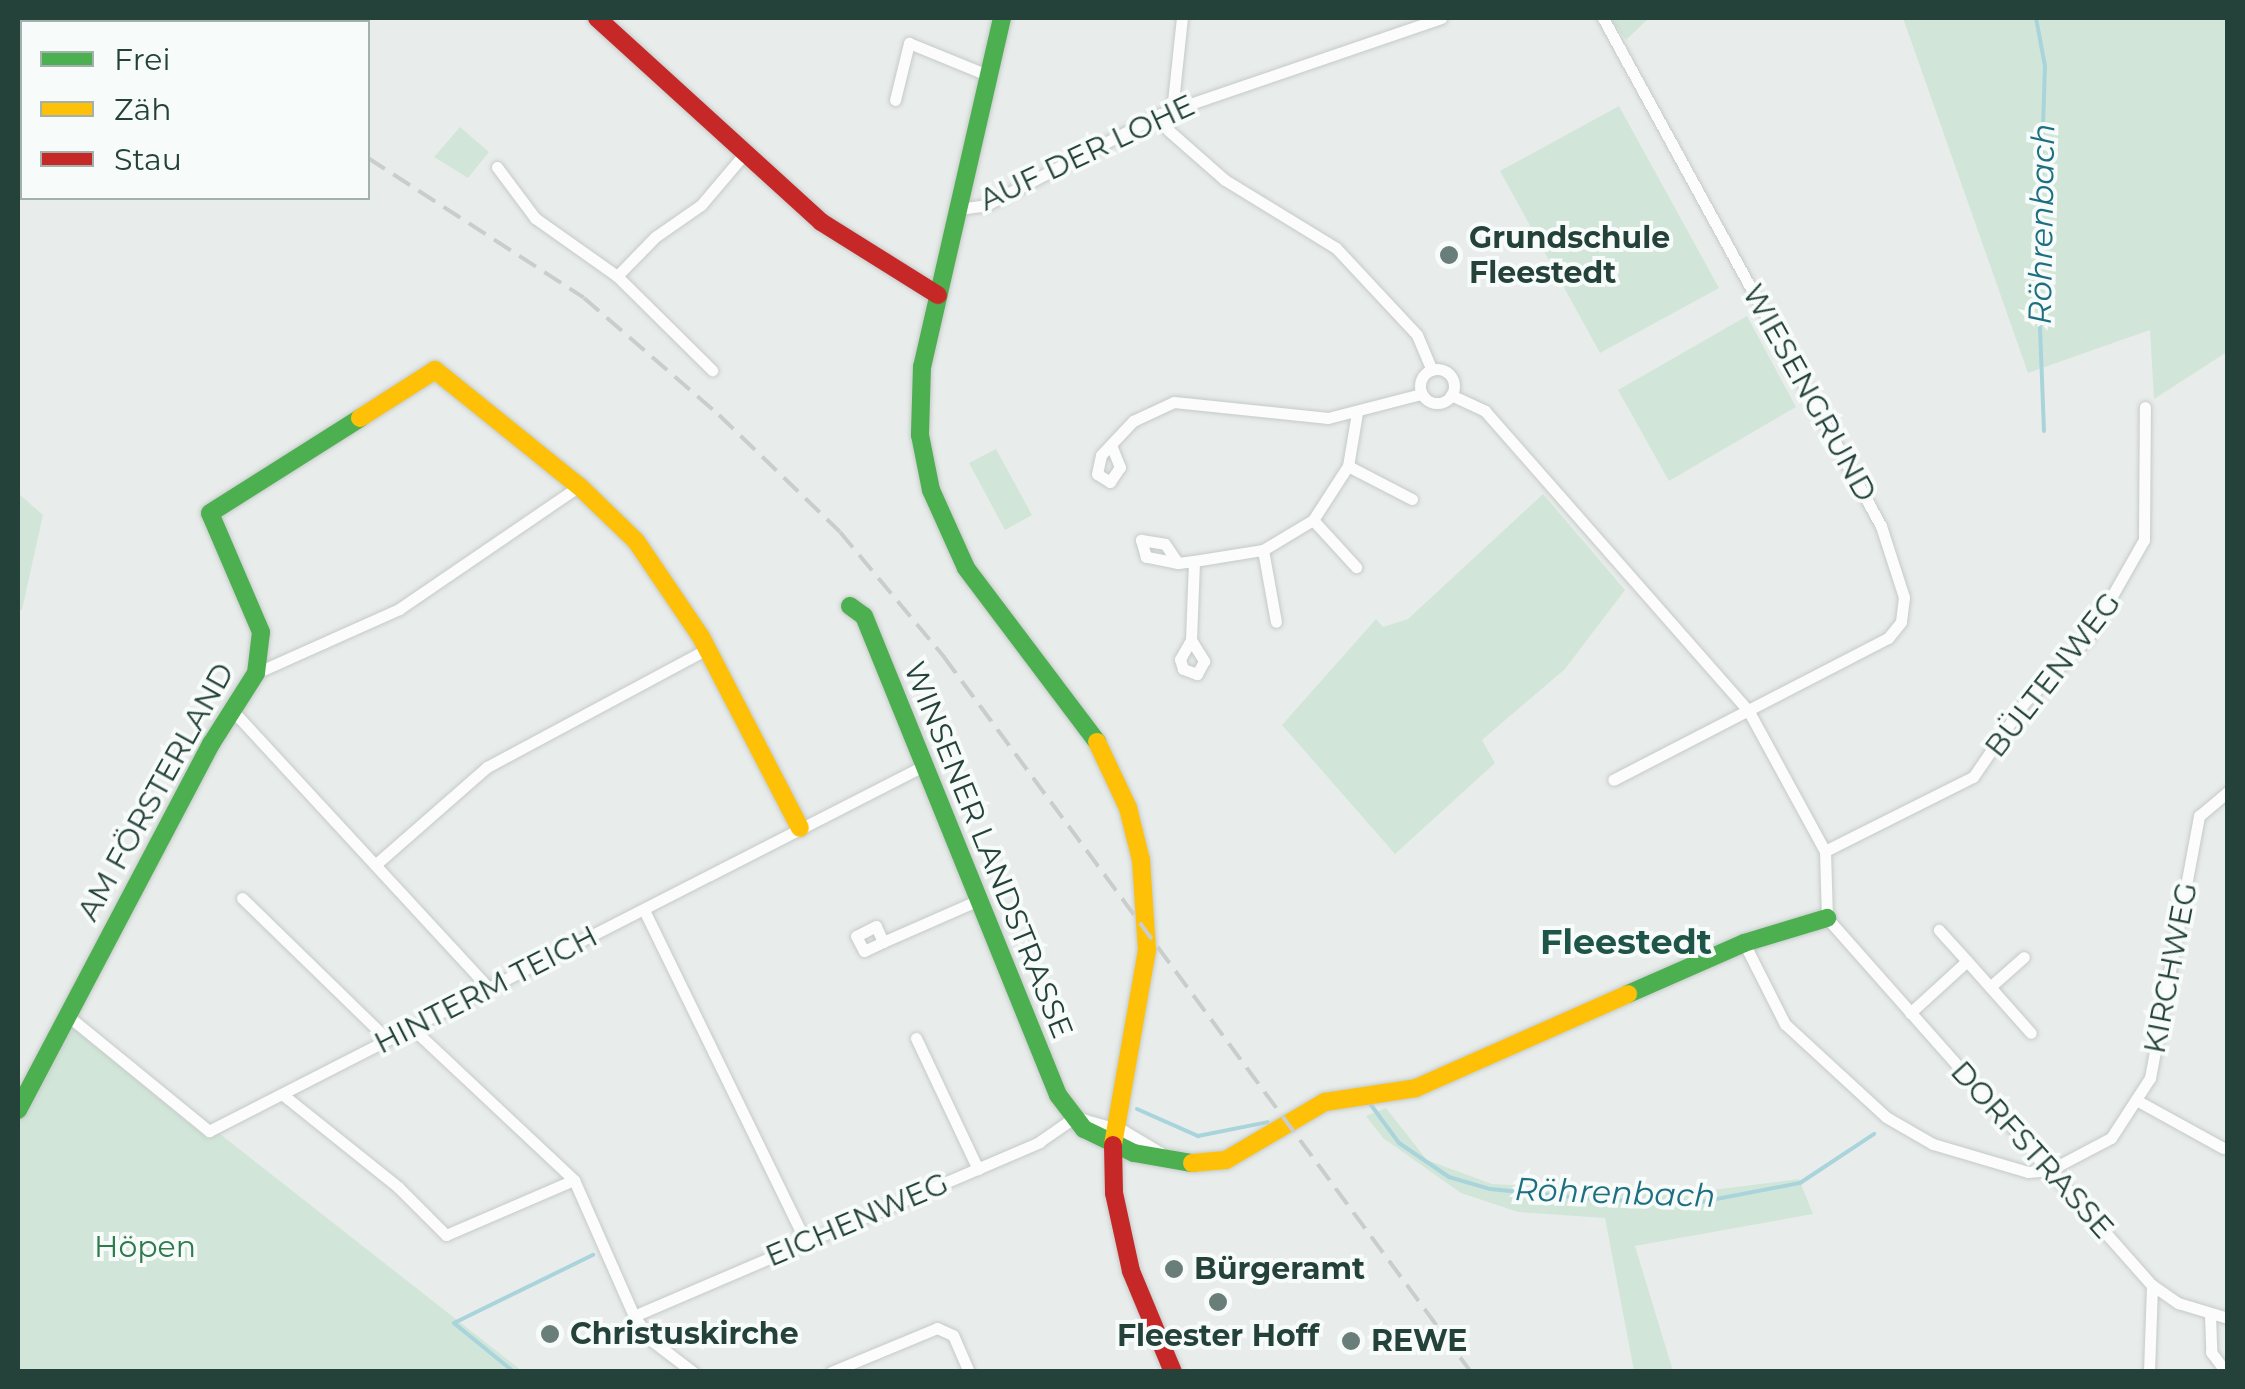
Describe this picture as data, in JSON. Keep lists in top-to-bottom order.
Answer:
{
  "streets": {
    "street": [
      "AUF DER LOHE",
      "WIESENGRUND",
      "BÜLTENWEG",
      "AM FÖRSTERLAND",
      "WINSENER LANDSTRASSE",
      "KIRCHWEG",
      "HINTERM TEICH",
      "DORFSTRASSE",
      "EICHENWEG"
    ]
  },
  "crossings": [
    ["AM FÖRSTERLAND", "HINTERM TEICH"],
    ["WINSENER LANDSTRASSE", "HINTERM TEICH"],
    ["WINSENER LANDSTRASSE", "EICHENWEG"],
    ["KIRCHWEG", "DORFSTRASSE"]
  ],
  "districts": ["Fleestedt"],
  "water": ["Röhrenbach"],
  "parks": ["Höpen"],
  "places": [
    "Grundschule Fleestedt",
    "Bürgeramt",
    "Fleester Hoff",
    "Christuskirche",
    "REWE"
  ],
  "legend": ["Frei", "Zäh", "Stau"]
}
